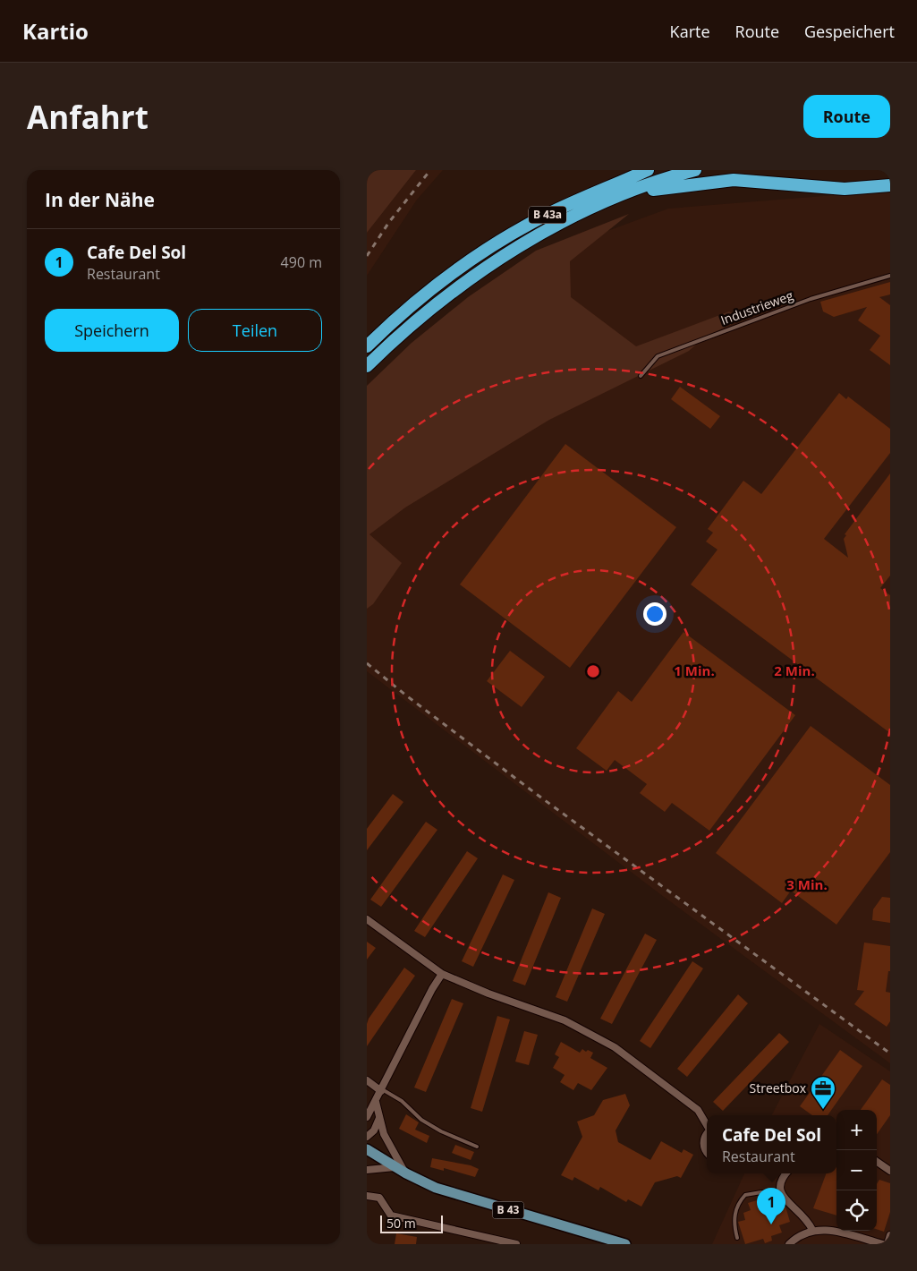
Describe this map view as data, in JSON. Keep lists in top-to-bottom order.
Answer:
{
  "streets": {
    "highway": ["B 43a"],
    "main road": ["B 43"],
    "lane": ["Industrieweg"]
  },
  "places": {
    "office": ["Streetbox"]
  },
  "scale_bar": "50 m",
  "page": {
    "header": "Kartio",
    "nav": ["Karte", "Route", "Gespeichert"],
    "buttons": [
      "Route",
      ["Speichern", "Teilen"]
    ],
    "title": "Anfahrt",
    "heading": "In der Nähe",
    "list": [
      {
        "mark": "1",
        "name": "Cafe Del Sol",
        "note": "Restaurant",
        "value": "490 m"
      }
    ],
    "map_buttons": ["+", "−"],
    "popup": ["Cafe Del Sol", "Restaurant"],
    "pins": "1",
    "scale": "50 m"
  },
  "rings": ["1 Min.", "2 Min.", "3 Min."]
}
